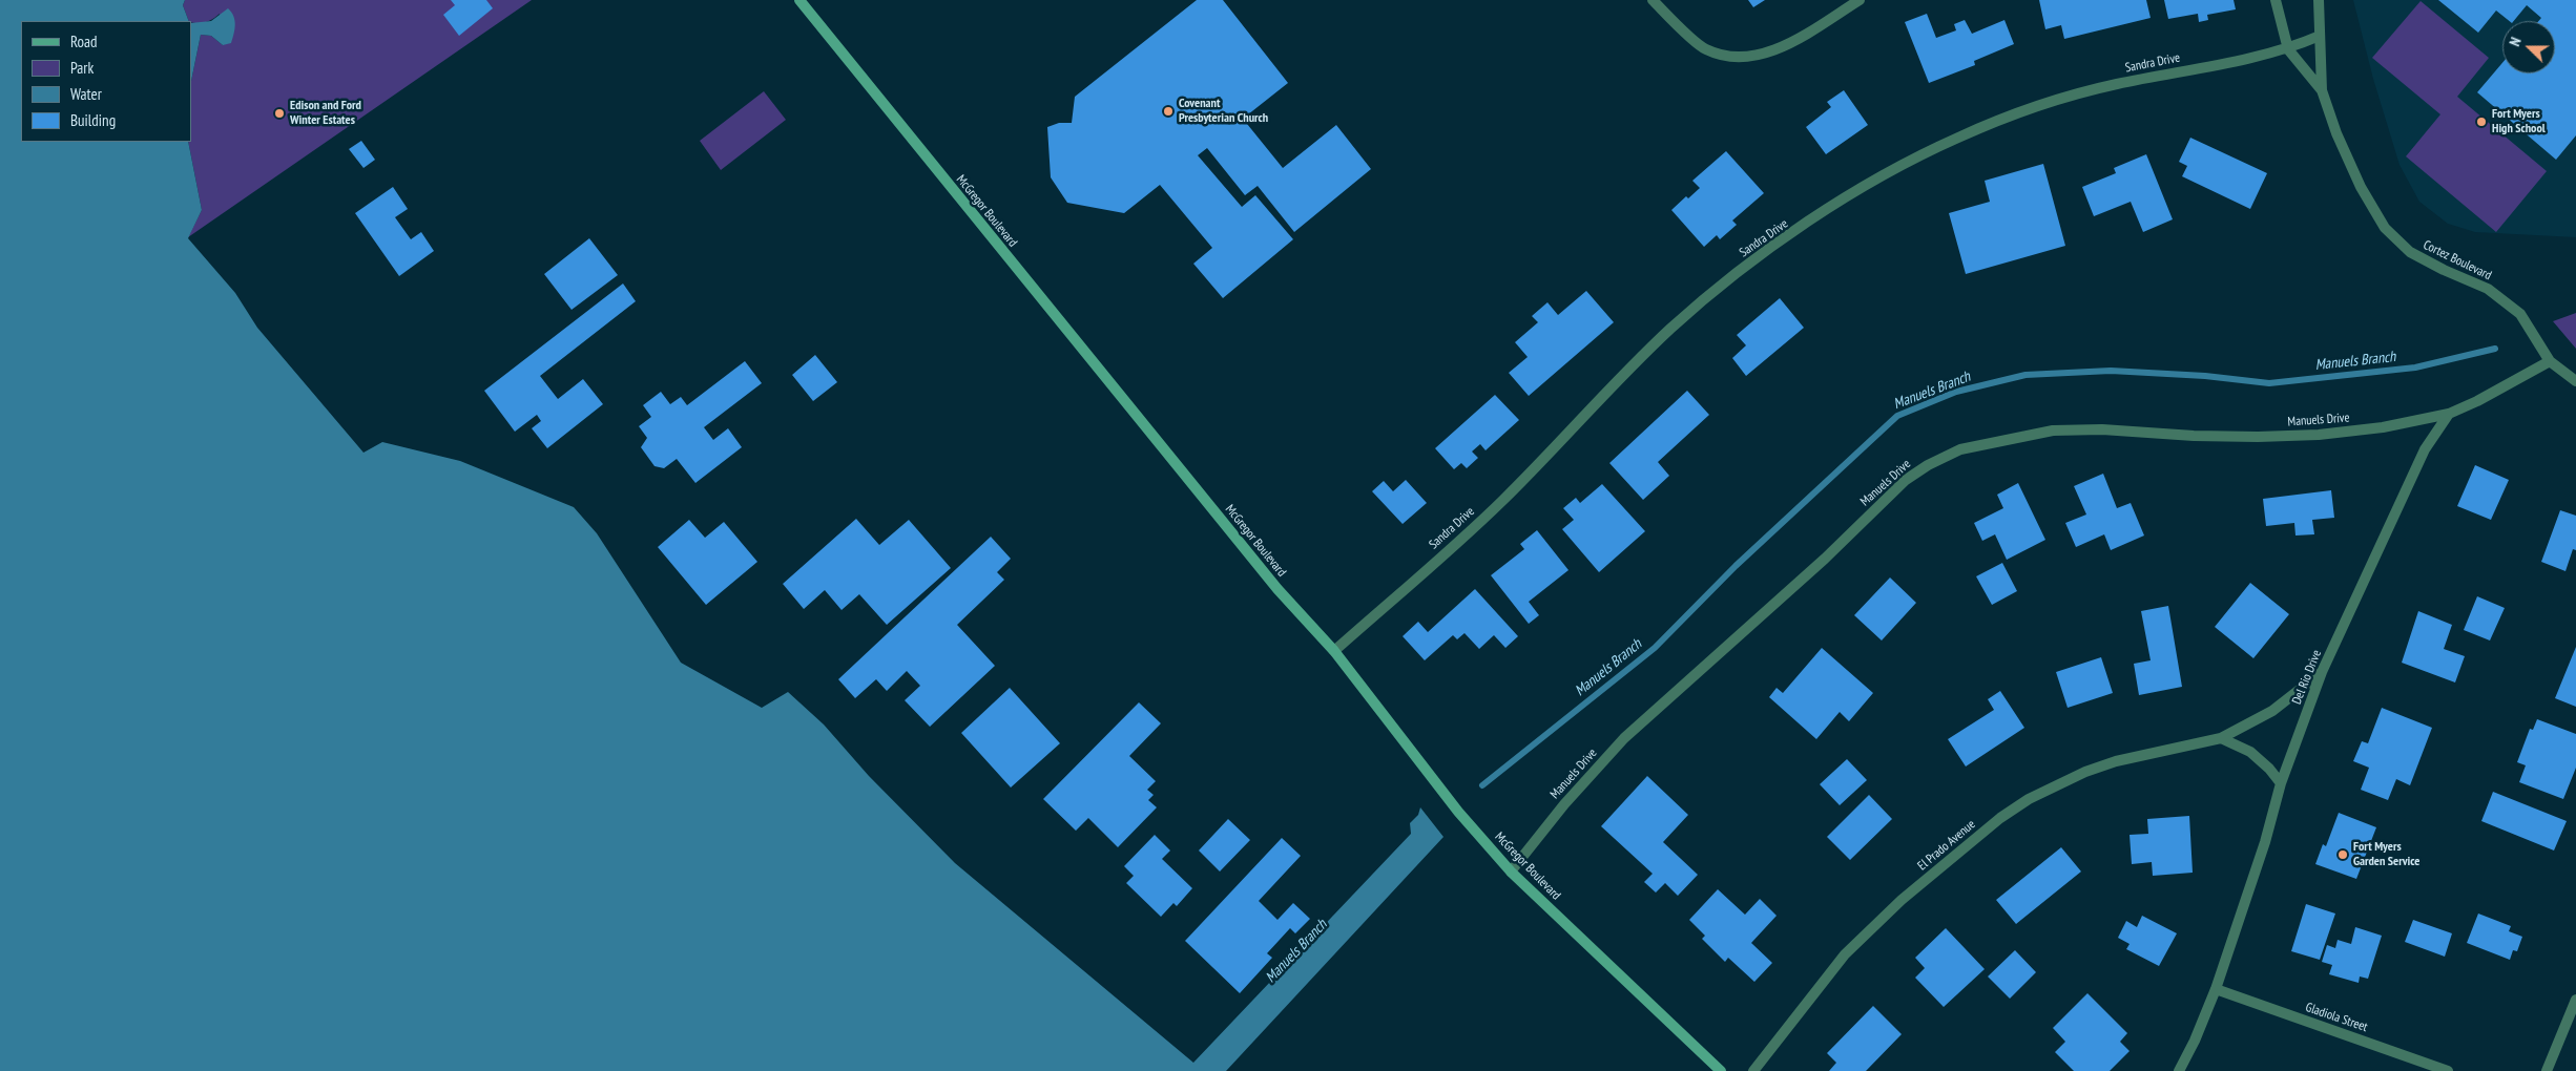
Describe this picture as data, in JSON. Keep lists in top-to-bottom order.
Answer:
{
  "streets": {
    "main road": ["McGregor Boulevard"],
    "street": [
      "Sandra Drive",
      "Cortez Boulevard",
      "Manuels Drive",
      "Del Rio Drive",
      "El Prado Avenue",
      "Gladiola Street"
    ]
  },
  "crossings": [
    ["Sandra Drive", "McGregor Boulevard"],
    ["Sandra Drive", "Cortez Boulevard"],
    ["McGregor Boulevard", "Manuels Drive"],
    ["Manuels Drive", "Del Rio Drive"],
    ["Del Rio Drive", "El Prado Avenue"],
    ["Del Rio Drive", "Gladiola Street"]
  ],
  "water": ["Manuels Branch"],
  "places": [
    "Covenant Presbyterian Church",
    "Edison and Ford Winter Estates",
    "Fort Myers High School",
    "Fort Myers Garden Service"
  ],
  "legend": [
    "Road",
    "Park",
    "Water",
    "Building"
  ],
  "north": "left"
}
